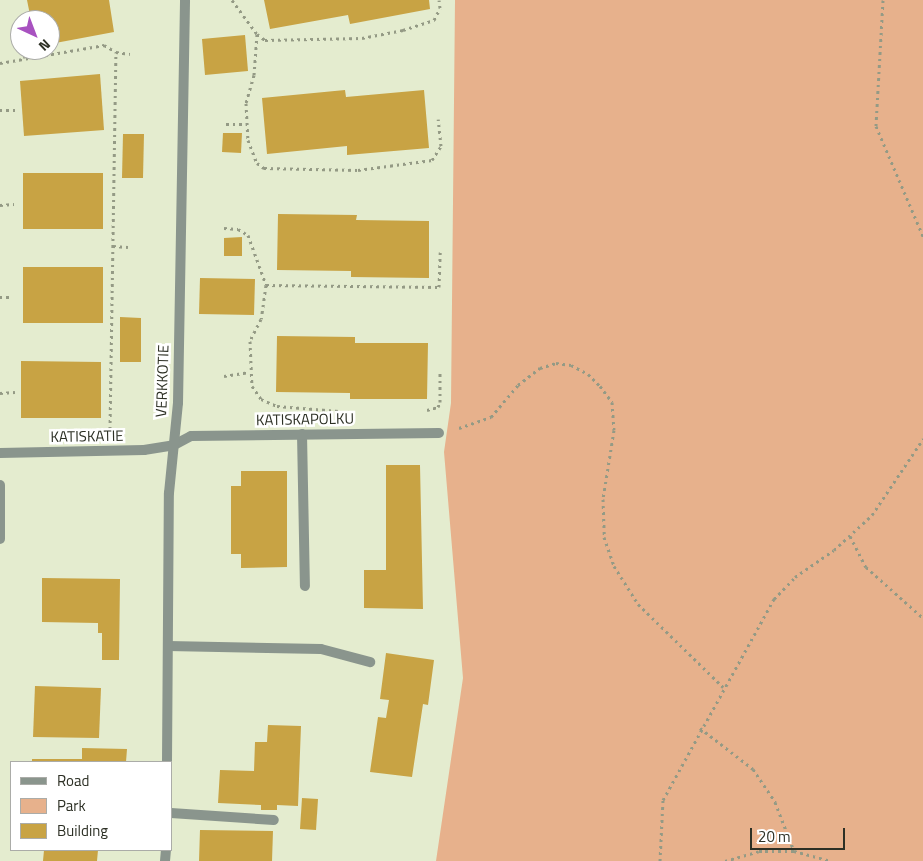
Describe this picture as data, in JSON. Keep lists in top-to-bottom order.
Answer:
{
  "streets": {
    "street": ["VERKKOTIE", "KATISKAPOLKU", "KATISKATIE"]
  },
  "crossings": [
    ["VERKKOTIE", "KATISKAPOLKU"],
    ["VERKKOTIE", "KATISKATIE"],
    ["KATISKAPOLKU", "KATISKATIE"]
  ],
  "legend": ["Road", "Park", "Building"],
  "scale_bar": "20 m",
  "north": "bottom right"
}
